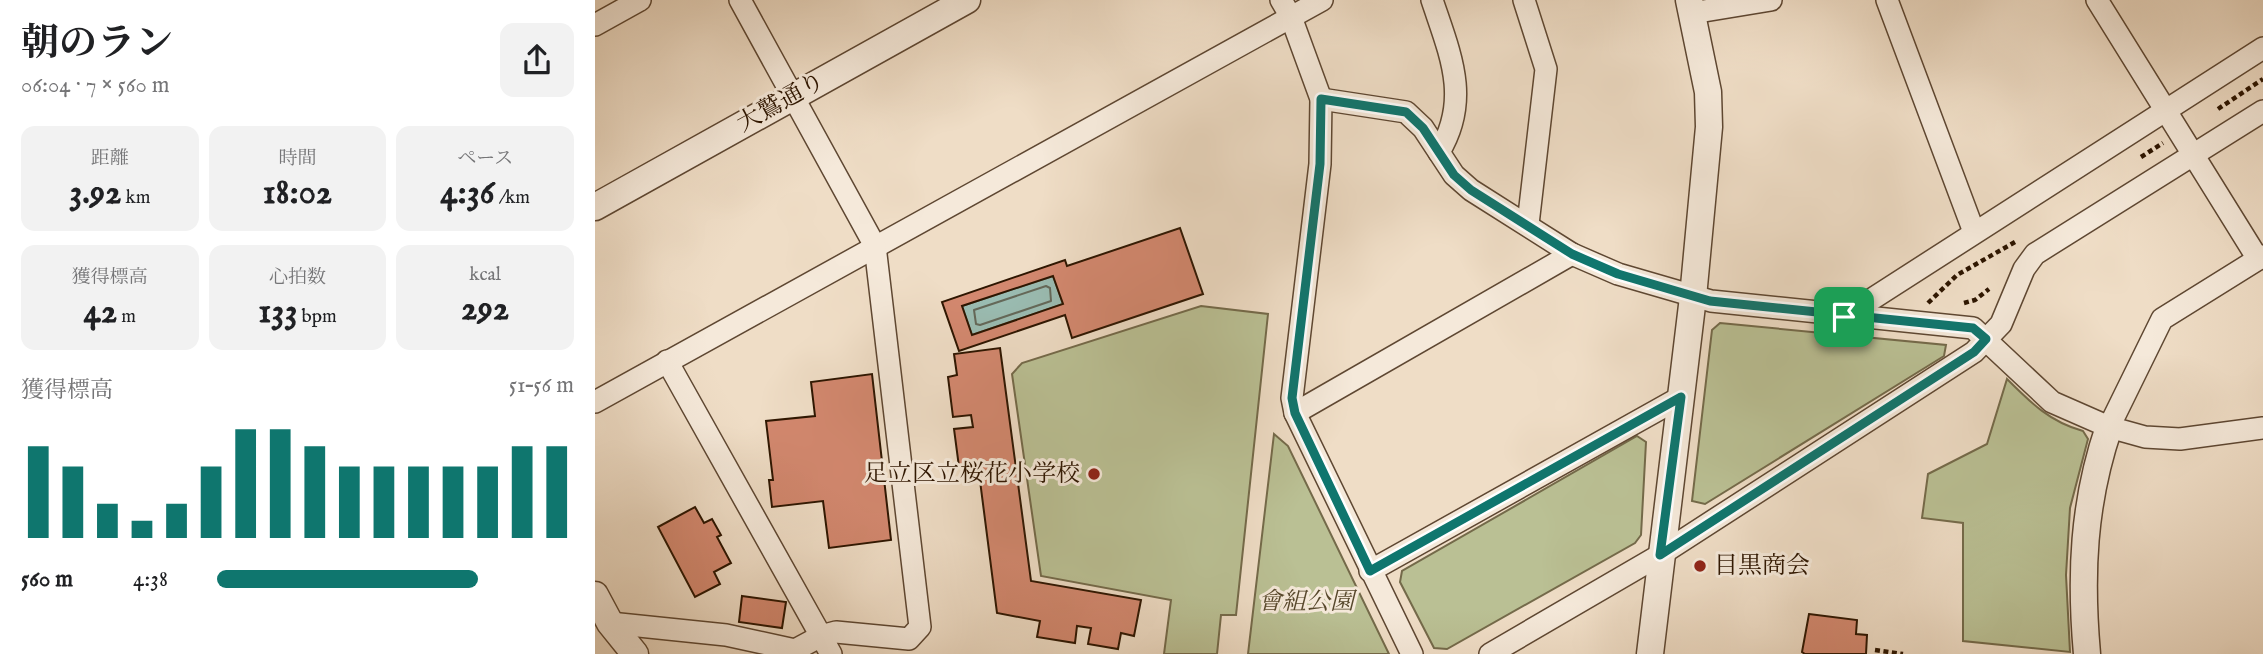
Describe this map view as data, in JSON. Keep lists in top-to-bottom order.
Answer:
{
  "streets": {
    "street": ["大鷲通り"]
  },
  "parks": ["會組公園"],
  "places": ["足立区立桜花小学校", "目黒商会"],
  "page": {
    "heading": ["朝のラン", "06:04 · 7 × 560 m"],
    "stats": [
      ["距離", "3.92 km"],
      ["時間", "18:02"],
      ["ペース", "4:36 /km"],
      ["獲得標高", "42 m"],
      ["心拍数", "133 bpm"],
      ["kcal", "292"]
    ],
    "chart": ["獲得標高", "51–56 m"],
    "list": [
      {
        "name": "560 m",
        "note": "4:38"
      }
    ]
  }
}
